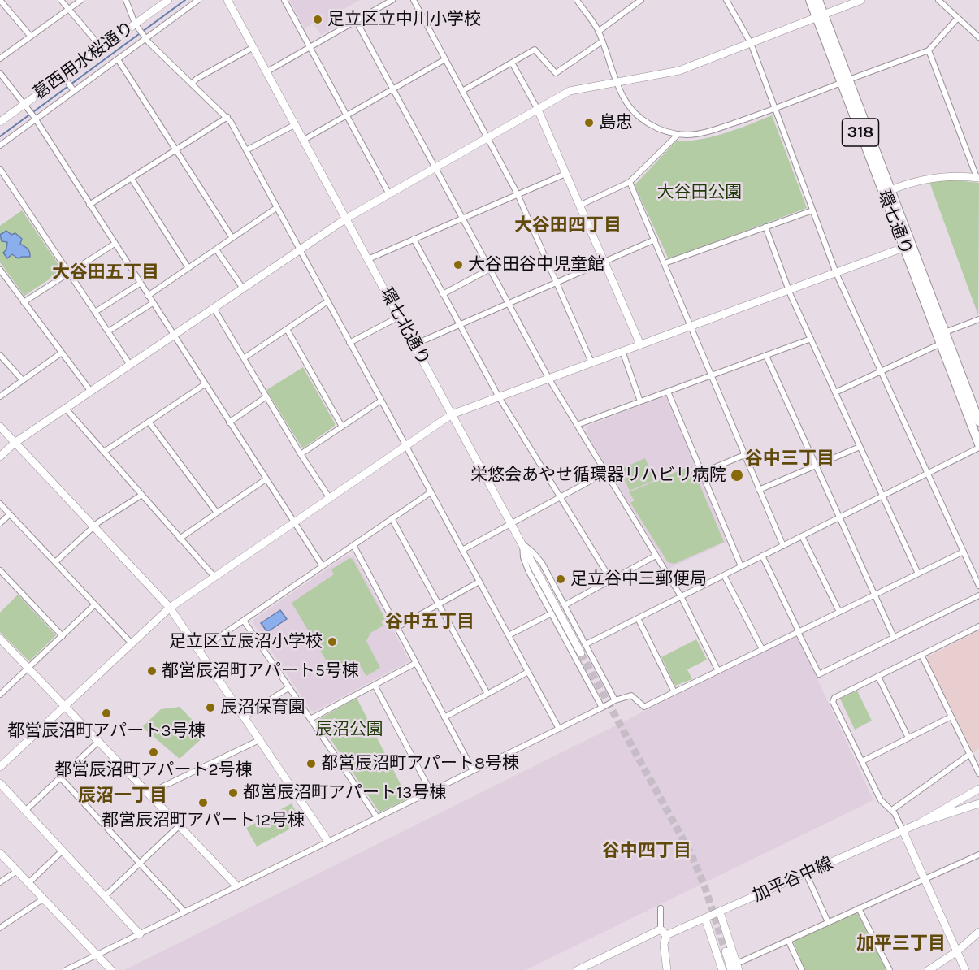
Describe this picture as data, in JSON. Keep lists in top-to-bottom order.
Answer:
{
  "streets": {
    "main road": ["318", "環七通り"],
    "street": ["葛西用水桜通り", "環七北通り", "加平谷中線"]
  },
  "districts": [
    "大谷田四丁目",
    "大谷田五丁目",
    "谷中三丁目",
    "谷中五丁目",
    "辰沼一丁目",
    "谷中四丁目",
    "加平三丁目"
  ],
  "parks": ["大谷田公園", "辰沼公園"],
  "places": [
    "足立区立中川小学校",
    "島忠",
    "大谷田谷中児童館",
    "栄悠会あやせ循環器リハビリ病院",
    "足立谷中三郵便局",
    "足立区立辰沼小学校",
    "都営辰沼町アパート5号棟",
    "辰沼保育園",
    "都営辰沼町アパート3号棟",
    "都営辰沼町アパート2号棟",
    "都営辰沼町アパート8号棟",
    "都営辰沼町アパート13号棟",
    "都営辰沼町アパート12号棟"
  ]
}
